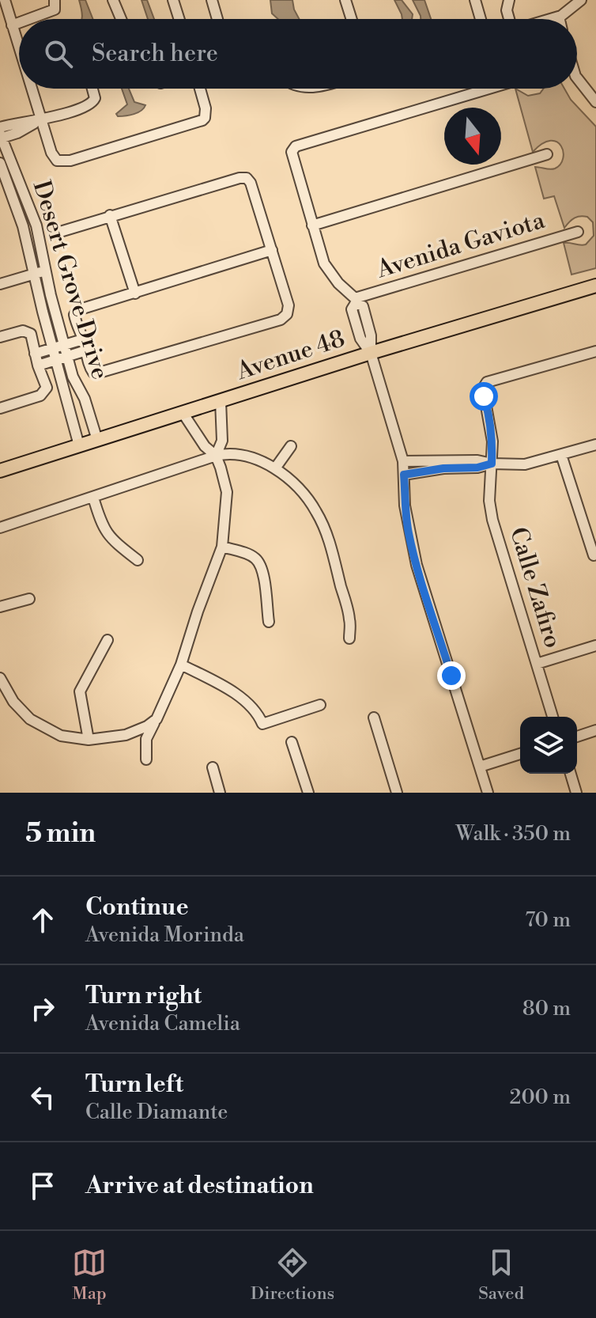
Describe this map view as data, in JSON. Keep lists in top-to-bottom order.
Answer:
{
  "streets": {
    "main road": ["Avenue 48"],
    "street": ["Avenida Gaviota", "Desert Grove Drive", "Calle Zafiro"]
  },
  "crossings": [
    ["Desert Grove Drive", "Avenue 48"]
  ],
  "north": "bottom",
  "page": {
    "search": "Search here",
    "heading": ["5 min", "Walk · 350 m"],
    "list": [
      ["Continue", "Avenida Morinda", "70 m"],
      ["Turn right", "Avenida Camelia", "80 m"],
      ["Turn left", "Calle Diamante", "200 m"],
      "Arrive at destination"
    ],
    "nav": ["Map", "Directions", "Saved"]
  }
}
